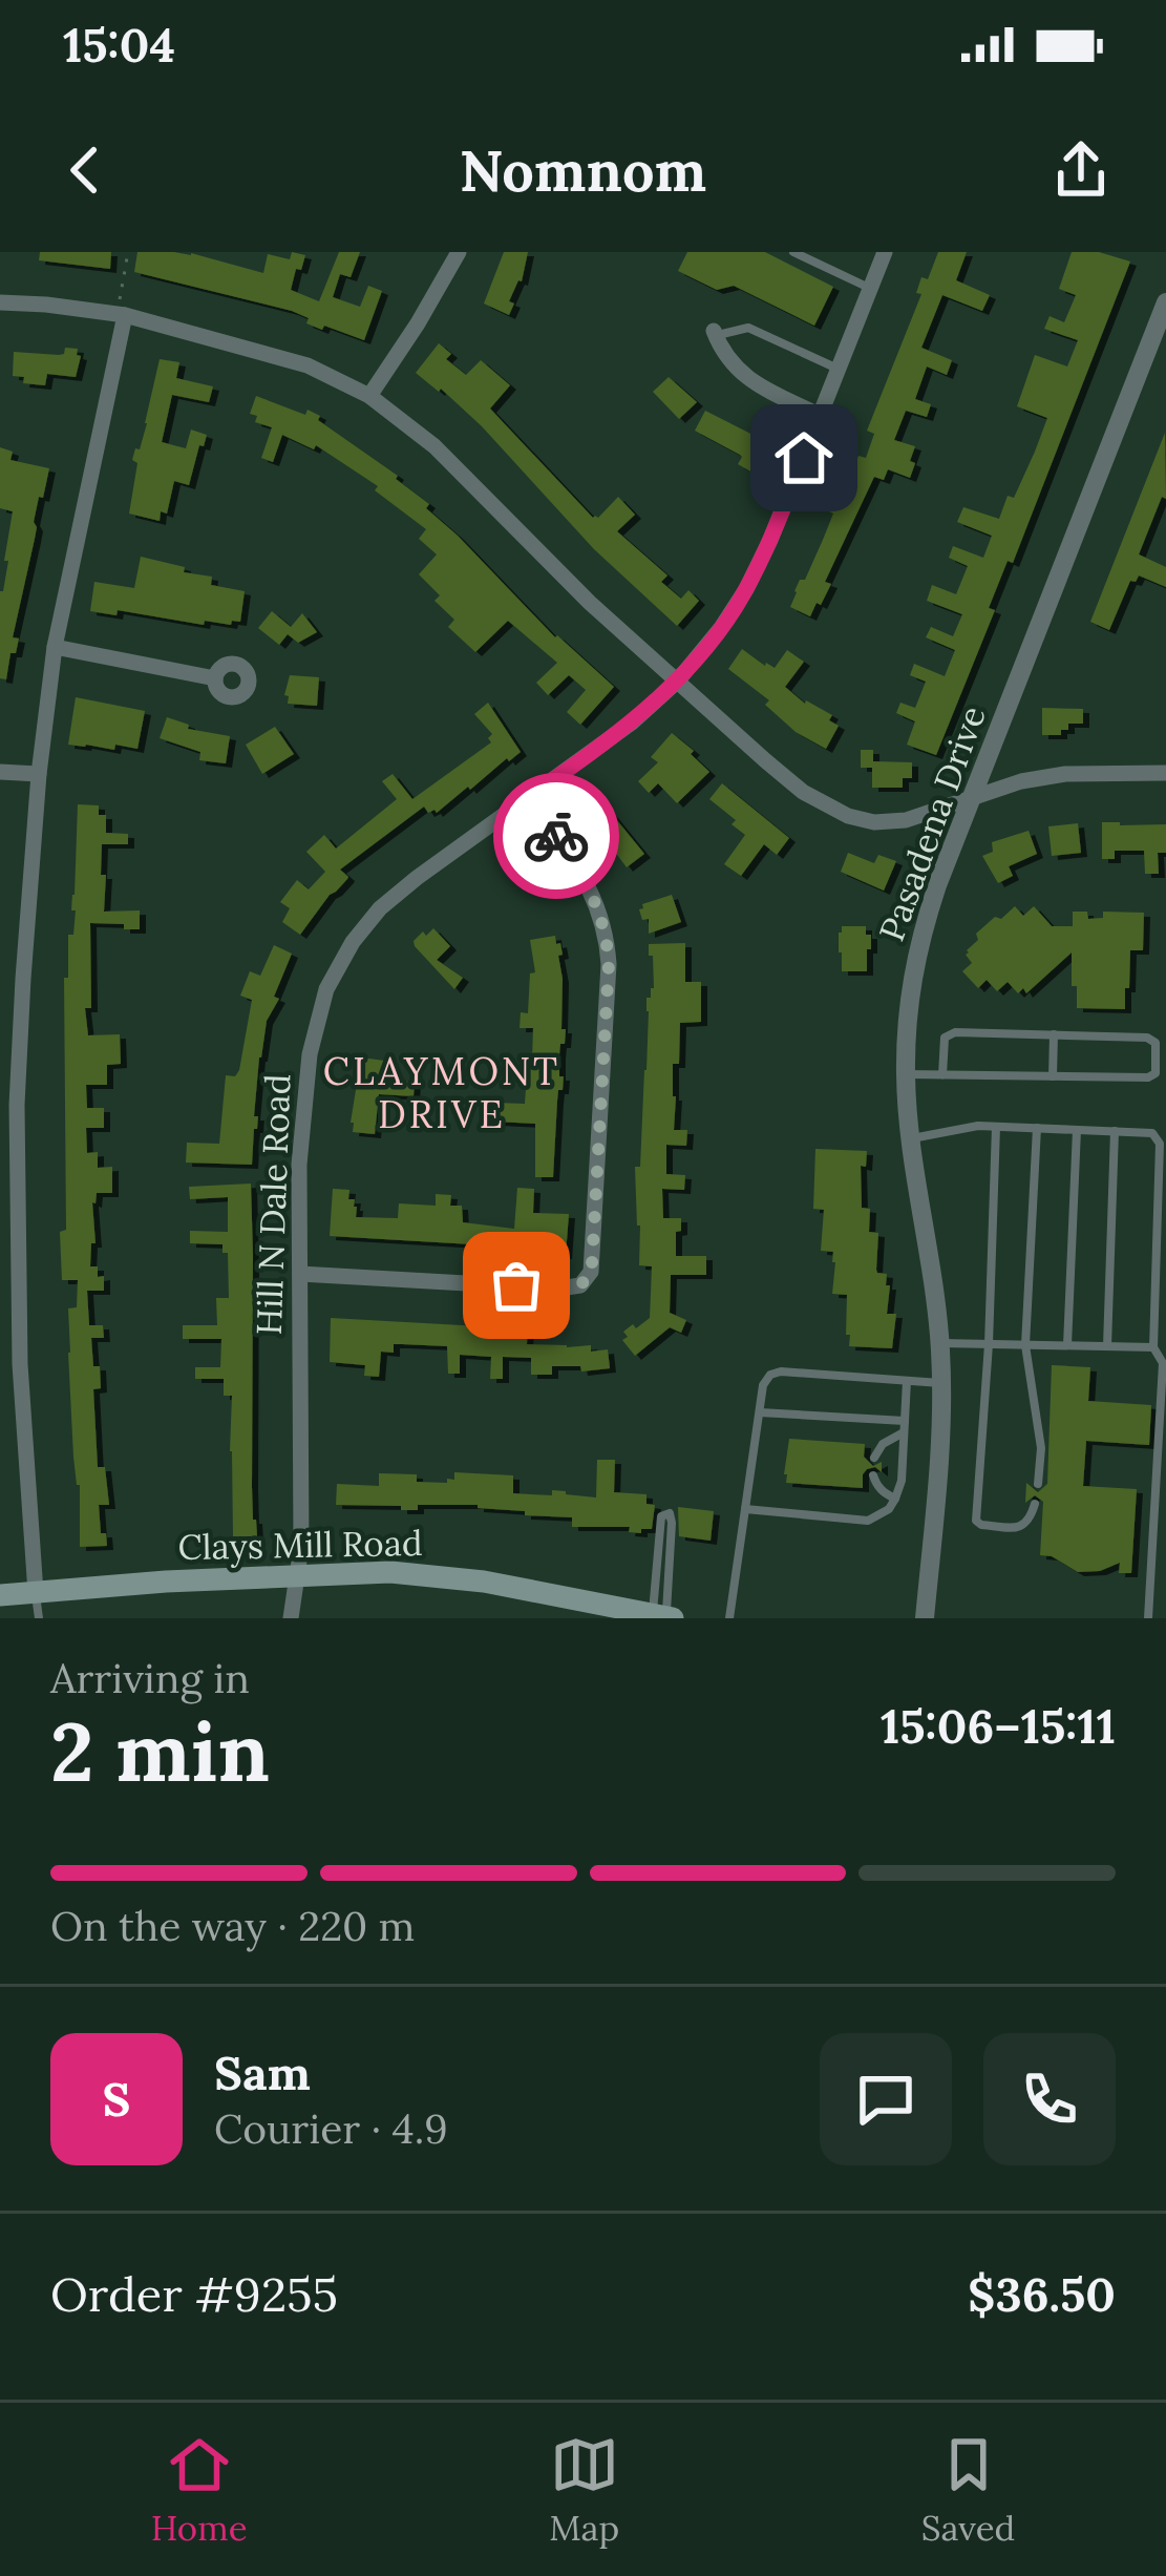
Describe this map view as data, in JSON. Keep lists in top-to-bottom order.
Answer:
{
  "streets": {
    "main road": ["Clays Mill Road"],
    "street": ["Pasadena Drive", "Hill N Dale Road"]
  },
  "crossings": [
    ["Hill N Dale Road", "Clays Mill Road"]
  ],
  "districts": ["CLAYMONT DRIVE"],
  "page": {
    "status": "15:04",
    "header": "Nomnom",
    "heading": ["2 min", "Arriving in", "15:06–15:11"],
    "panel": [
      "Sam",
      "Courier · 4.9",
      "Order #9255",
      "$36.50"
    ],
    "bar": "On the way · 220 m",
    "round": "S",
    "tabs": ["Home", "Map", "Saved"]
  }
}
